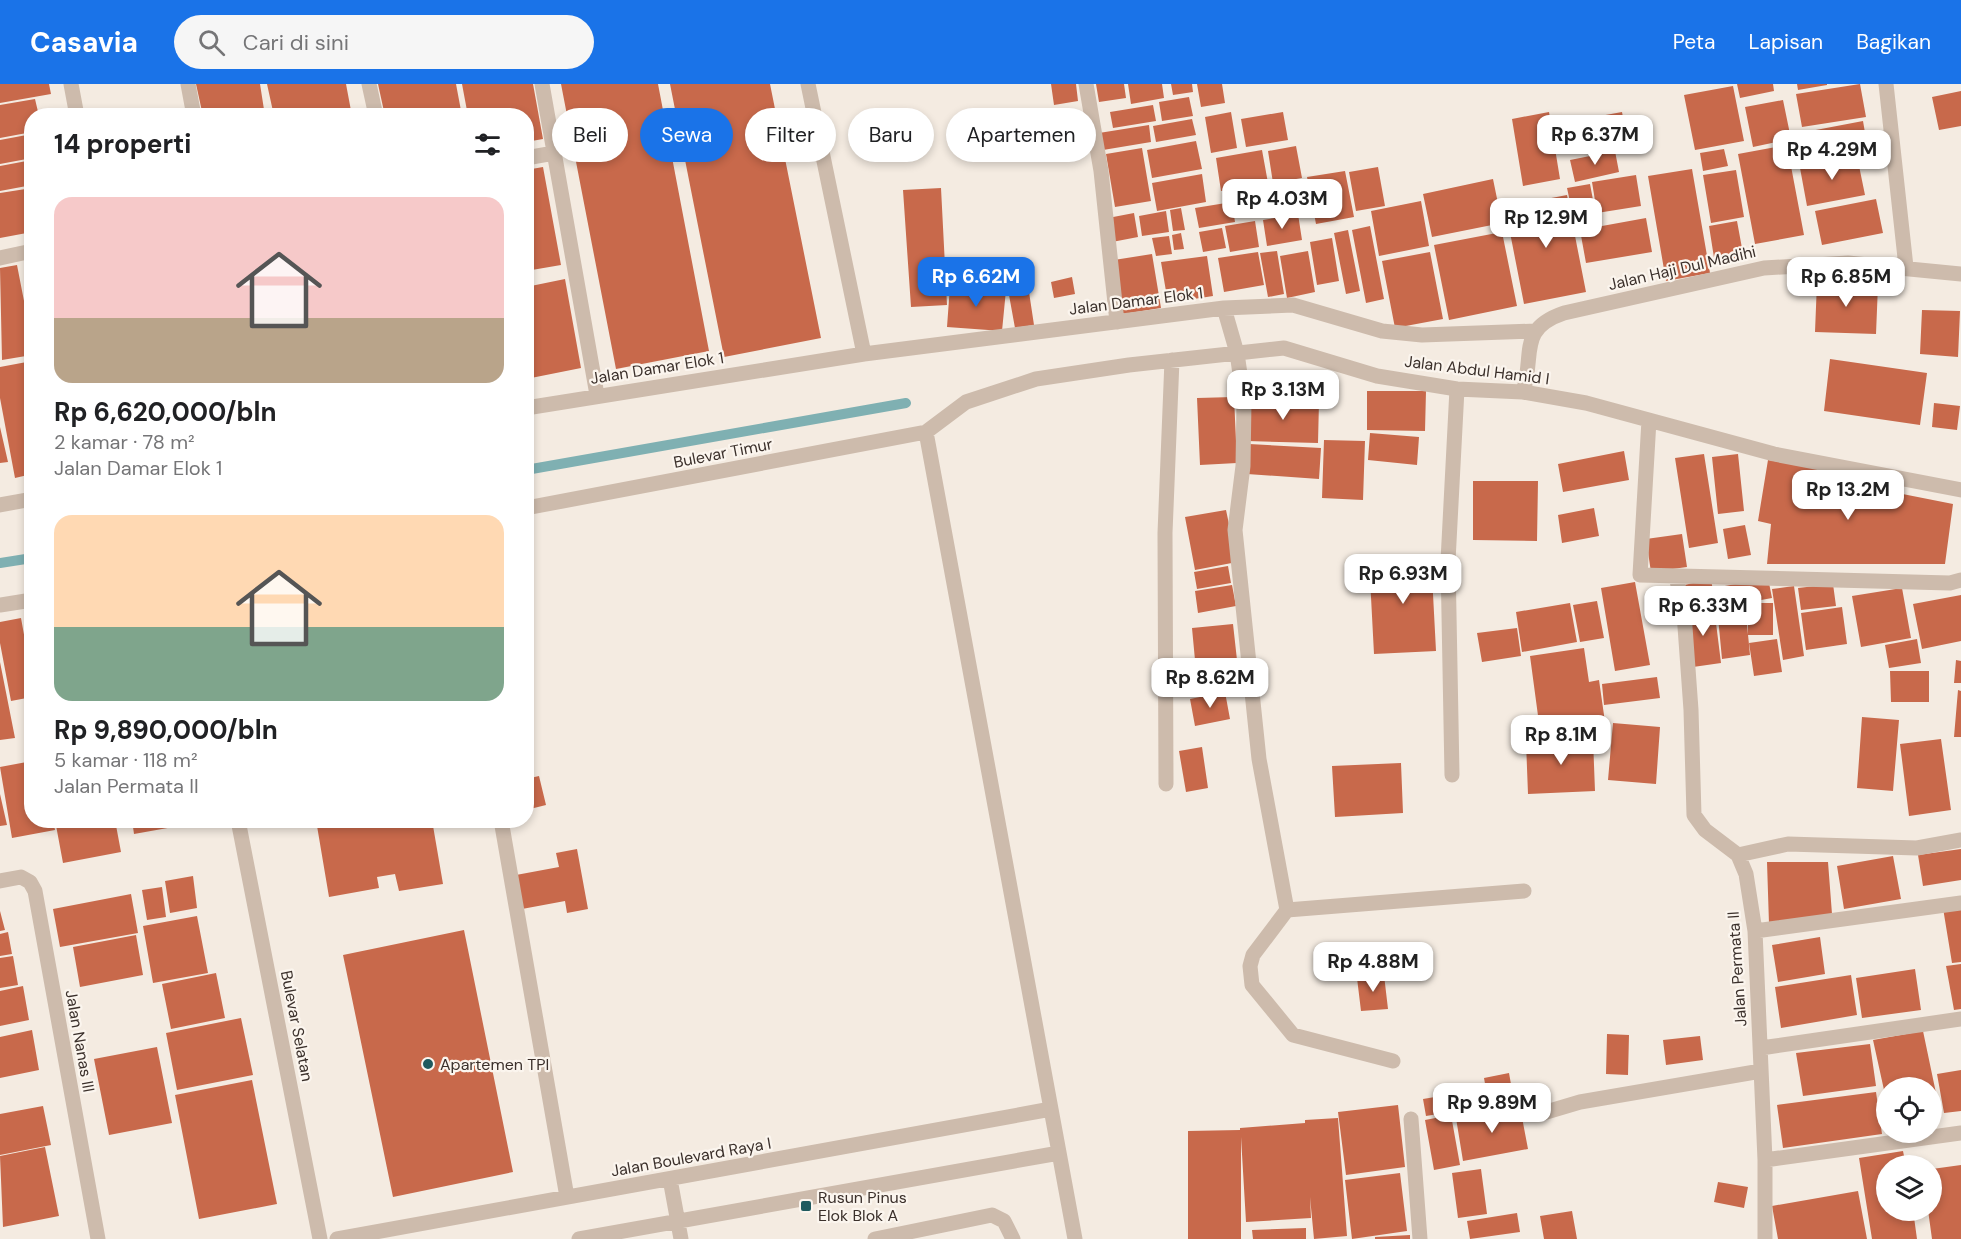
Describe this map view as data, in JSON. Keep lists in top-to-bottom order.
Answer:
{
  "streets": {
    "street": [
      "Jalan Haji Dul Madihi",
      "Jalan Damar Elok 1",
      "Jalan Abdul Hamid I",
      "Bulevar Timur",
      "Jalan Permata II",
      "Bulevar Selatan",
      "Jalan Nanas III",
      "Jalan Boulevard Raya I"
    ]
  },
  "crossings": [
    ["Jalan Damar Elok 1", "Jalan Abdul Hamid I"],
    ["Jalan Abdul Hamid I", "Bulevar Timur"]
  ],
  "places": {
    "other": ["Apartemen TPI"],
    "transit": ["Rusun Pinus Elok Blok A"]
  },
  "page": {
    "header": "Casavia",
    "search": "Cari di sini",
    "nav": ["Peta", "Lapisan", "Bagikan"],
    "chip": [
      "Beli",
      "Sewa",
      "Filter",
      "Baru",
      "Apartemen"
    ],
    "heading": "14 properti",
    "price": [
      "Rp 6.37M",
      "Rp 4.29M",
      "Rp 4.03M",
      "Rp 12.9M",
      "Rp 6.62M",
      "Rp 6.85M",
      "Rp 3.13M",
      "Rp 13.2M",
      "Rp 6.93M",
      "Rp 6.33M",
      "Rp 8.62M",
      "Rp 8.1M",
      "Rp 4.88M",
      "Rp 9.89M"
    ],
    "list": [
      {
        "name": "Rp 6,620,000/bln",
        "note": "2 kamar · 78 m² · Jalan Damar Elok 1"
      },
      {
        "name": "Rp 9,890,000/bln",
        "note": "5 kamar · 118 m² · Jalan Permata II"
      }
    ]
  }
}
